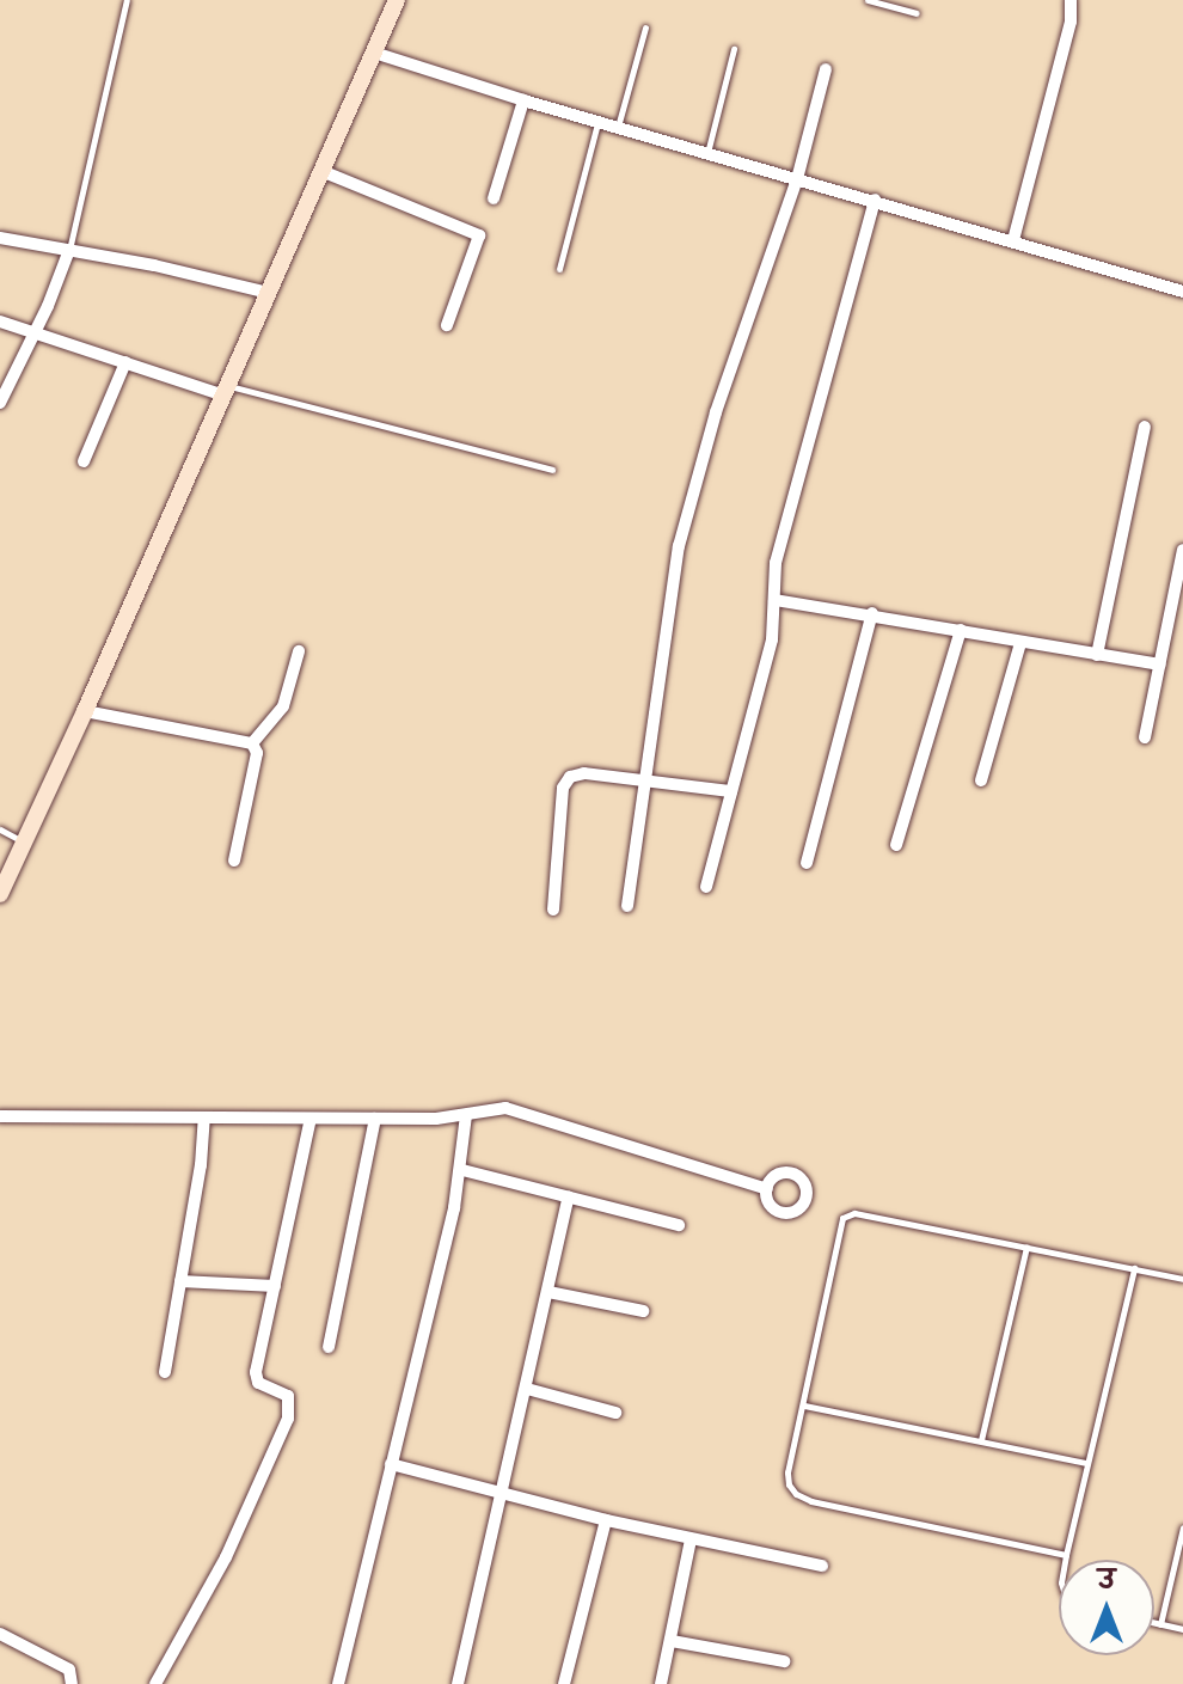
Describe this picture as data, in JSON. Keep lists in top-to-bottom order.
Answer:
{
  "north": "top"
}
